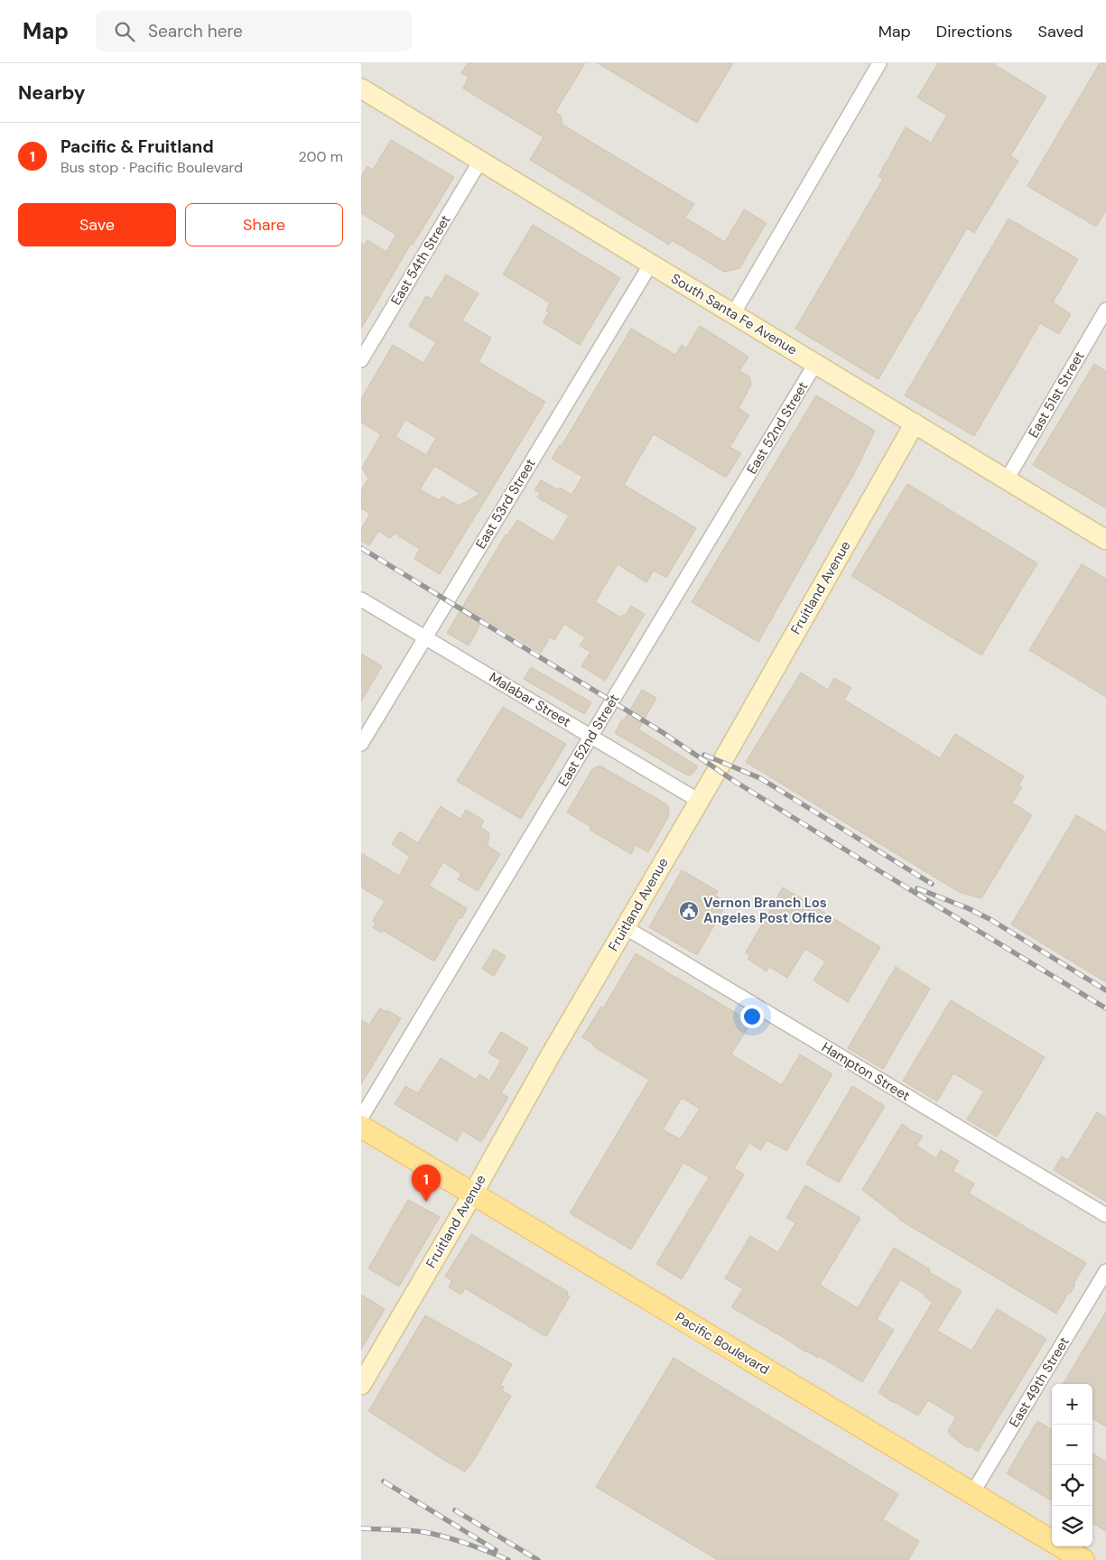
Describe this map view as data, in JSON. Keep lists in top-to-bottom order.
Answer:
{
  "streets": {
    "main road": ["Pacific Boulevard"],
    "street": [
      "East 54th Street",
      "South Santa Fe Avenue",
      "East 51st Street",
      "East 52nd Street",
      "East 53rd Street",
      "Fruitland Avenue",
      "Malabar Street",
      "Hampton Street",
      "East 49th Street"
    ]
  },
  "crossings": [
    ["East 54th Street", "South Santa Fe Avenue"],
    ["South Santa Fe Avenue", "East 51st Street"],
    ["South Santa Fe Avenue", "East 52nd Street"],
    ["South Santa Fe Avenue", "East 53rd Street"],
    ["South Santa Fe Avenue", "Fruitland Avenue"],
    ["East 52nd Street", "Malabar Street"],
    ["East 53rd Street", "Malabar Street"],
    ["Fruitland Avenue", "Malabar Street"],
    ["Fruitland Avenue", "Hampton Street"],
    ["Fruitland Avenue", "Pacific Boulevard"],
    ["Pacific Boulevard", "East 49th Street"]
  ],
  "places": {
    "public building": ["Vernon Branch Los Angeles Post Office"]
  },
  "page": {
    "header": "Map",
    "search": "Search here",
    "nav": ["Map", "Directions", "Saved"],
    "heading": "Nearby",
    "list": [
      {
        "mark": "1",
        "name": "Pacific & Fruitland",
        "note": "Bus stop · Pacific Boulevard",
        "value": "200 m"
      }
    ],
    "buttons": ["Save", "Share"],
    "pins": "1",
    "map_buttons": ["+", "−"]
  }
}
